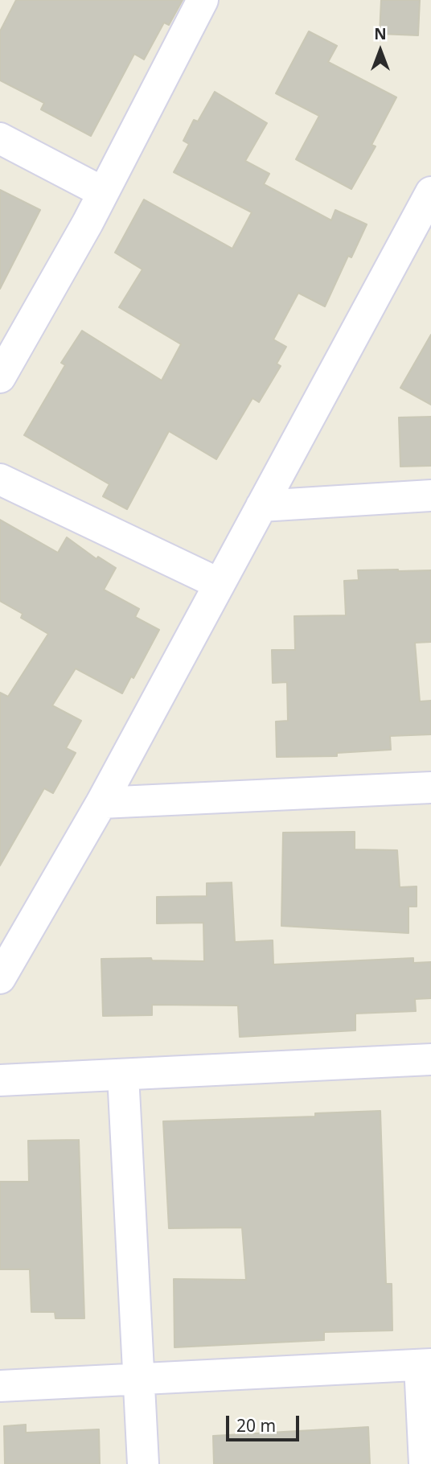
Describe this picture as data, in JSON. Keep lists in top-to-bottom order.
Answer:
{
  "scale_bar": "20 m",
  "north": "top"
}
